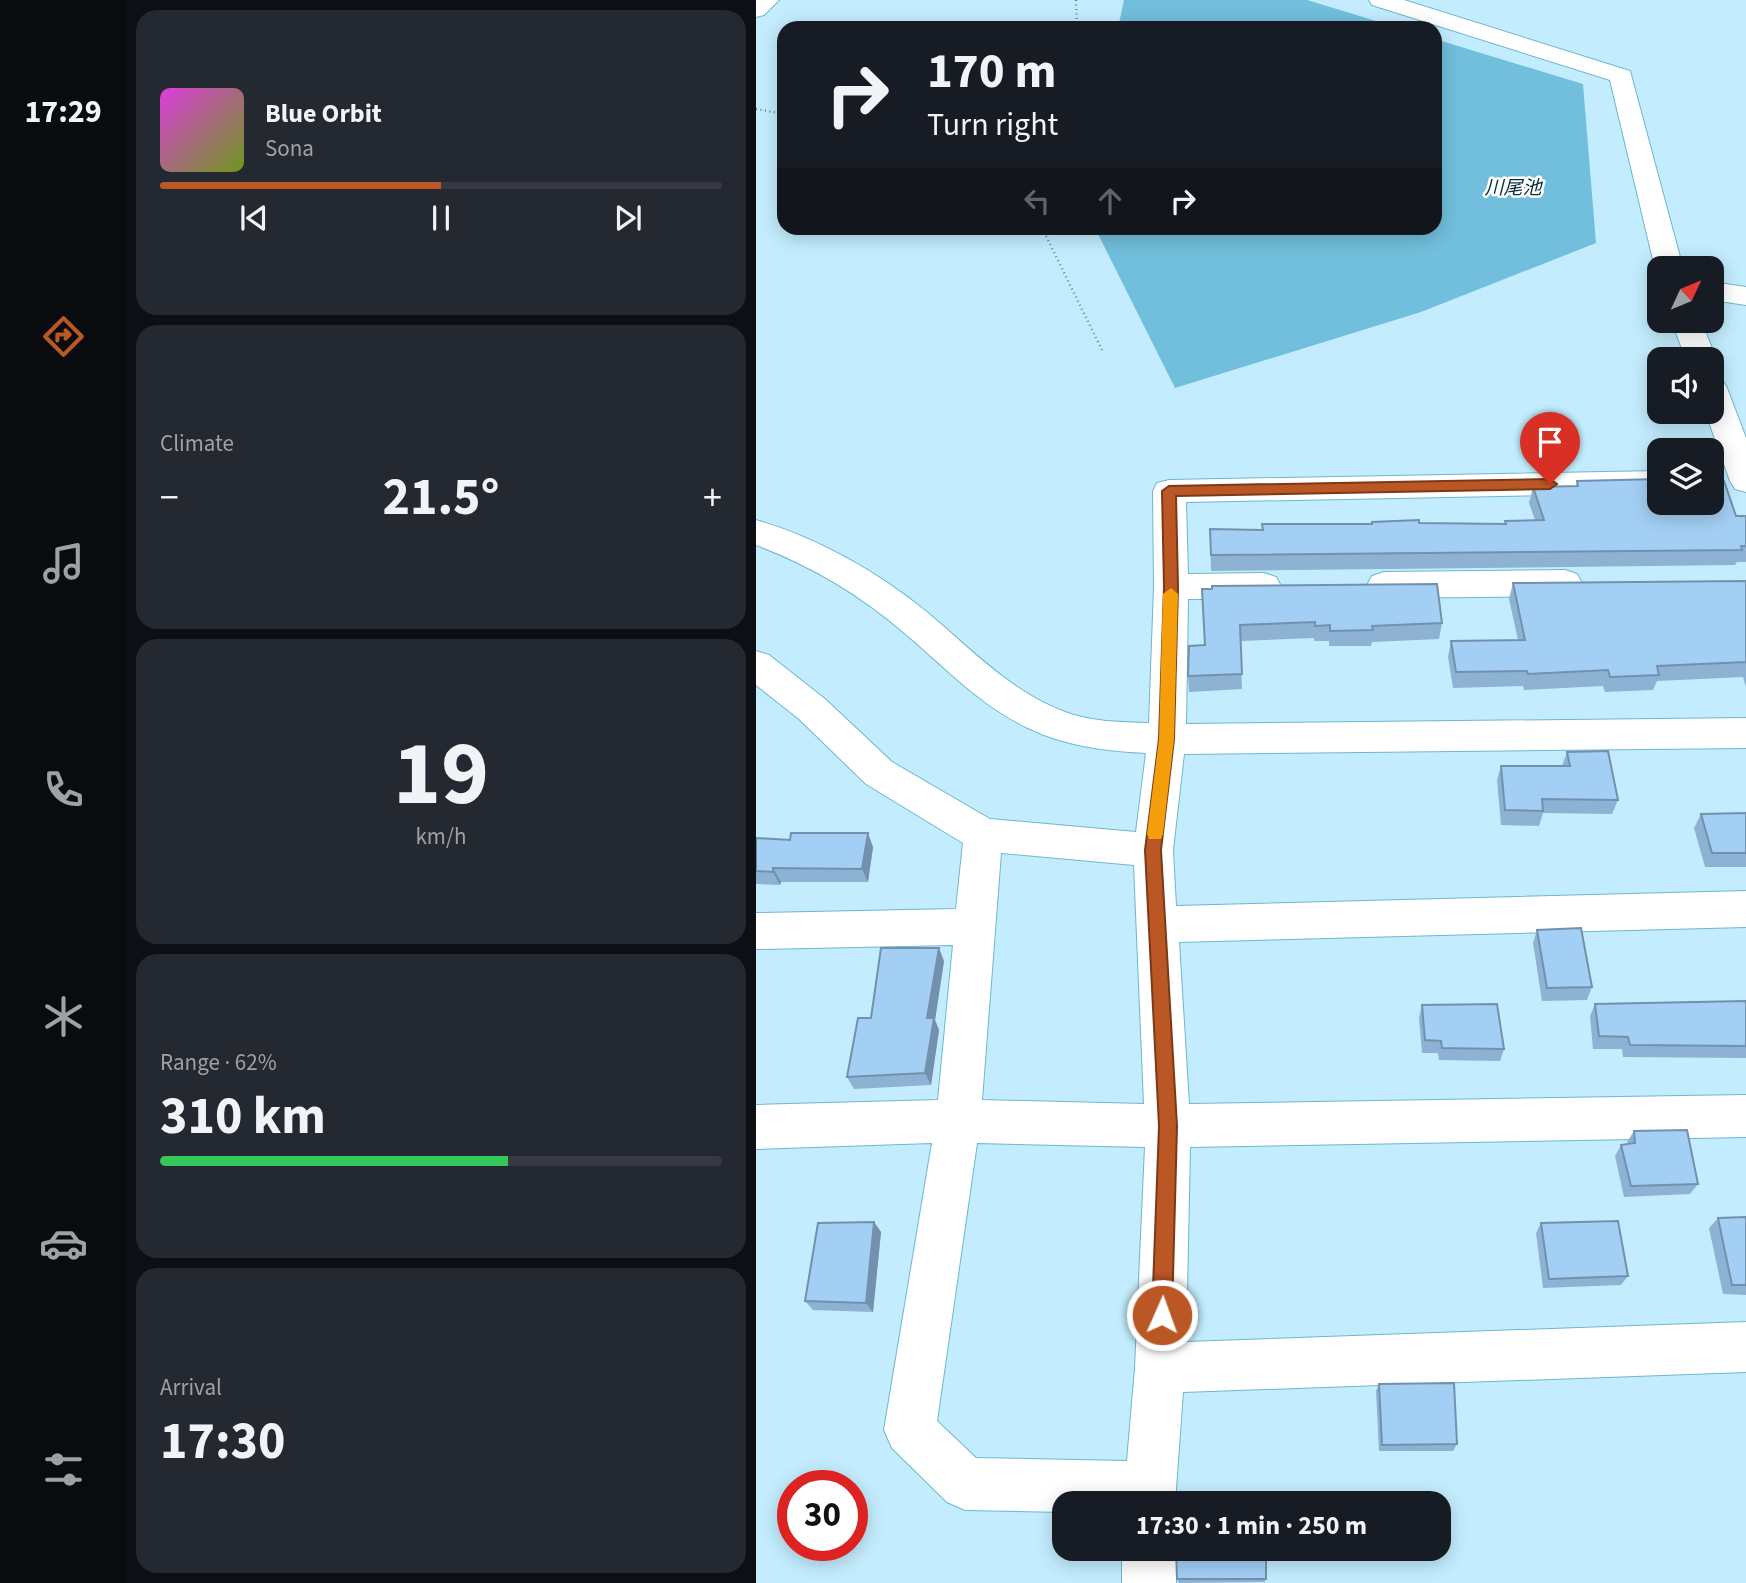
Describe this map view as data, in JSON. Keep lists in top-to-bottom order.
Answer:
{
  "water": ["川尾池"],
  "north": "top right",
  "page": {
    "tabs": "17:29",
    "turn": ["170 m", "Turn right"],
    "song": ["Blue Orbit", "Sona"],
    "tile": [
      "Climate",
      ["19", "km/h"],
      ["Range · 62%", "310 km"],
      ["Arrival", "17:30"]
    ],
    "heat": ["−", "21.5°", "+"],
    "limit": "30",
    "trip": "17:30 · 1 min · 250 m"
  }
}
